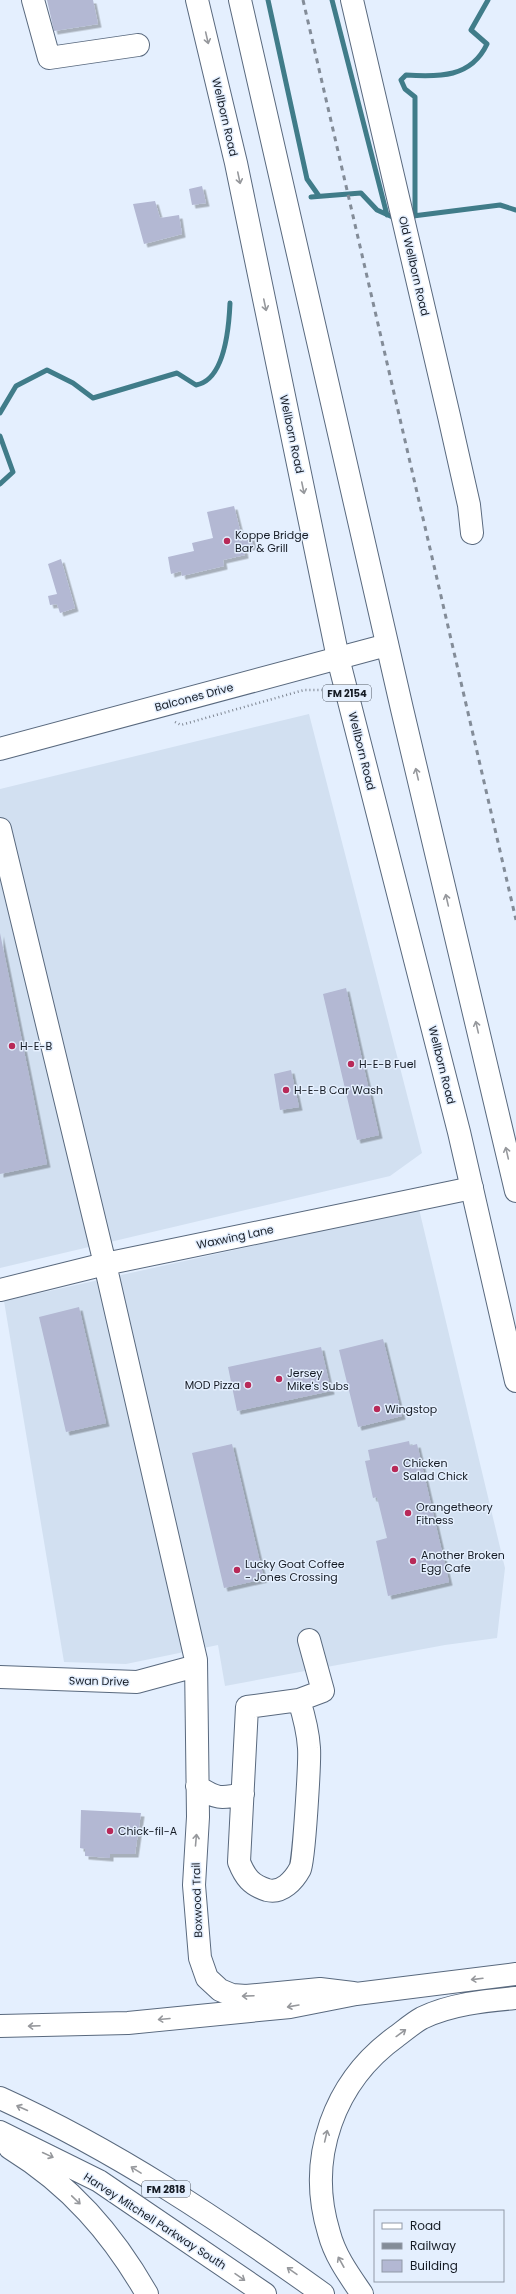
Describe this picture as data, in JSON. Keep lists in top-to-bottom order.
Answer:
{
  "streets": {
    "main road": [
      "Wellborn Road",
      "Old Wellborn Road",
      "FM 2154",
      "Balcones Drive",
      "Waxwing Lane",
      "Swan Drive",
      "Boxwood Trail",
      "FM 2818",
      "Harvey Mitchell Parkway South"
    ]
  },
  "crossings": [
    ["Wellborn Road", "Balcones Drive"],
    ["Wellborn Road", "Waxwing Lane"],
    ["Waxwing Lane", "Boxwood Trail"],
    ["Swan Drive", "Boxwood Trail"]
  ],
  "places": [
    "Koppe Bridge Bar & Grill",
    "H-E-B",
    "H-E-B Fuel",
    "H-E-B Car Wash",
    "Jersey Mike's Subs",
    "MOD Pizza",
    "Wingstop",
    "Chicken Salad Chick",
    "Orangetheory Fitness",
    "Another Broken Egg Cafe",
    "Lucky Goat Coffee - Jones Crossing",
    "Chick-fil-A"
  ],
  "legend": ["Road", "Railway", "Building"]
}
